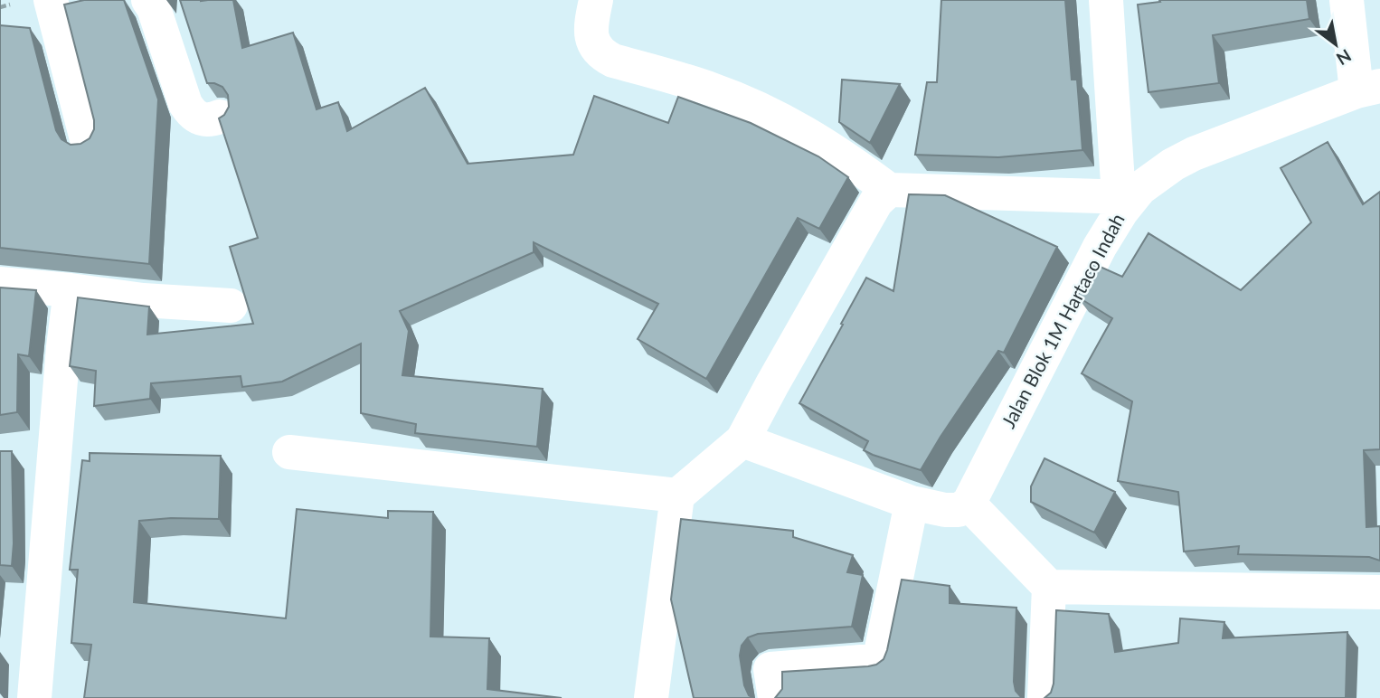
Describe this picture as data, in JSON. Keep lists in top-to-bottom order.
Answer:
{
  "streets": {
    "street": ["Jalan Blok 1M Hartaco Indah"]
  },
  "north": "bottom right"
}
